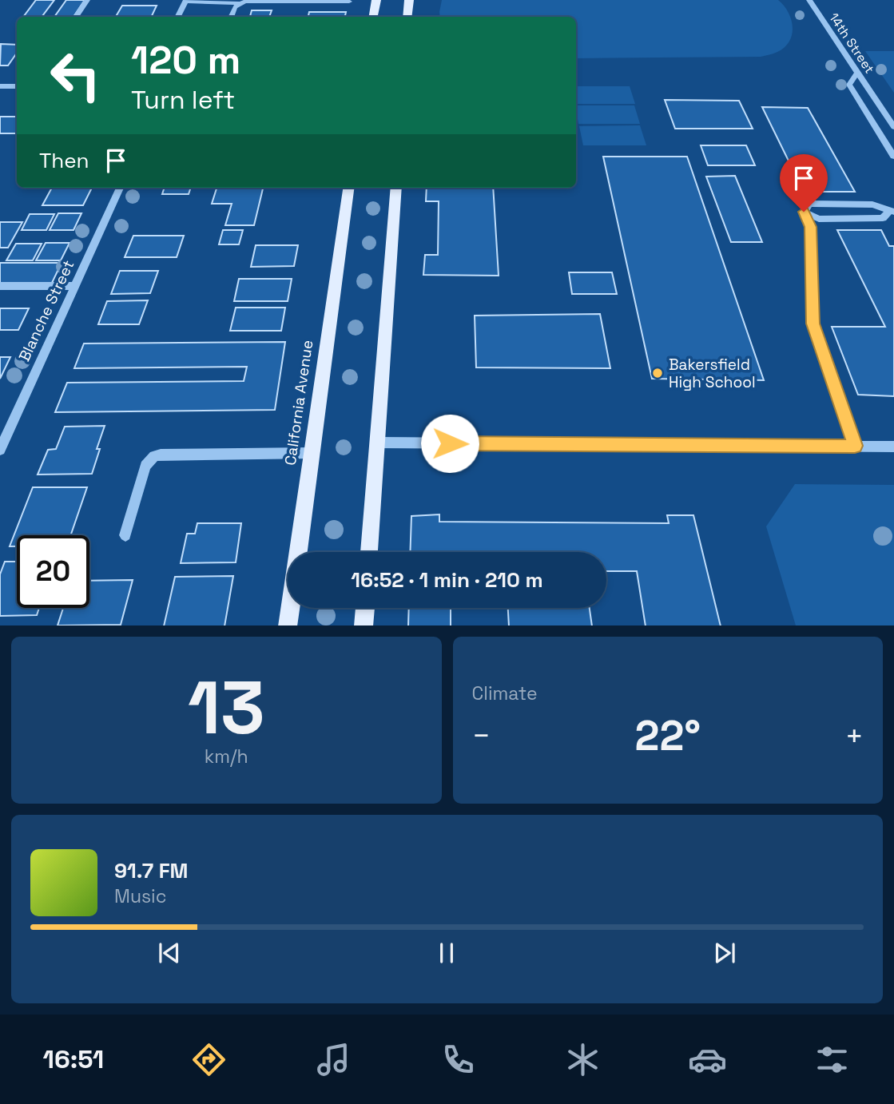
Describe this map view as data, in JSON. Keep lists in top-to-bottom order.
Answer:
{
  "streets": {
    "main road": ["California Avenue"],
    "street": ["14th Street", "Blanche Street"]
  },
  "places": ["Bakersfield High School"],
  "page": {
    "turn": ["120 m", "Turn left"],
    "then": "Then",
    "limit": "20",
    "trip": "16:52 · 1 min · 210 m",
    "tile": [
      ["13", "km/h"],
      "Climate"
    ],
    "heat": ["−", "22°", "+"],
    "song": ["91.7 FM", "Music"],
    "tabs": "16:51"
  }
}
